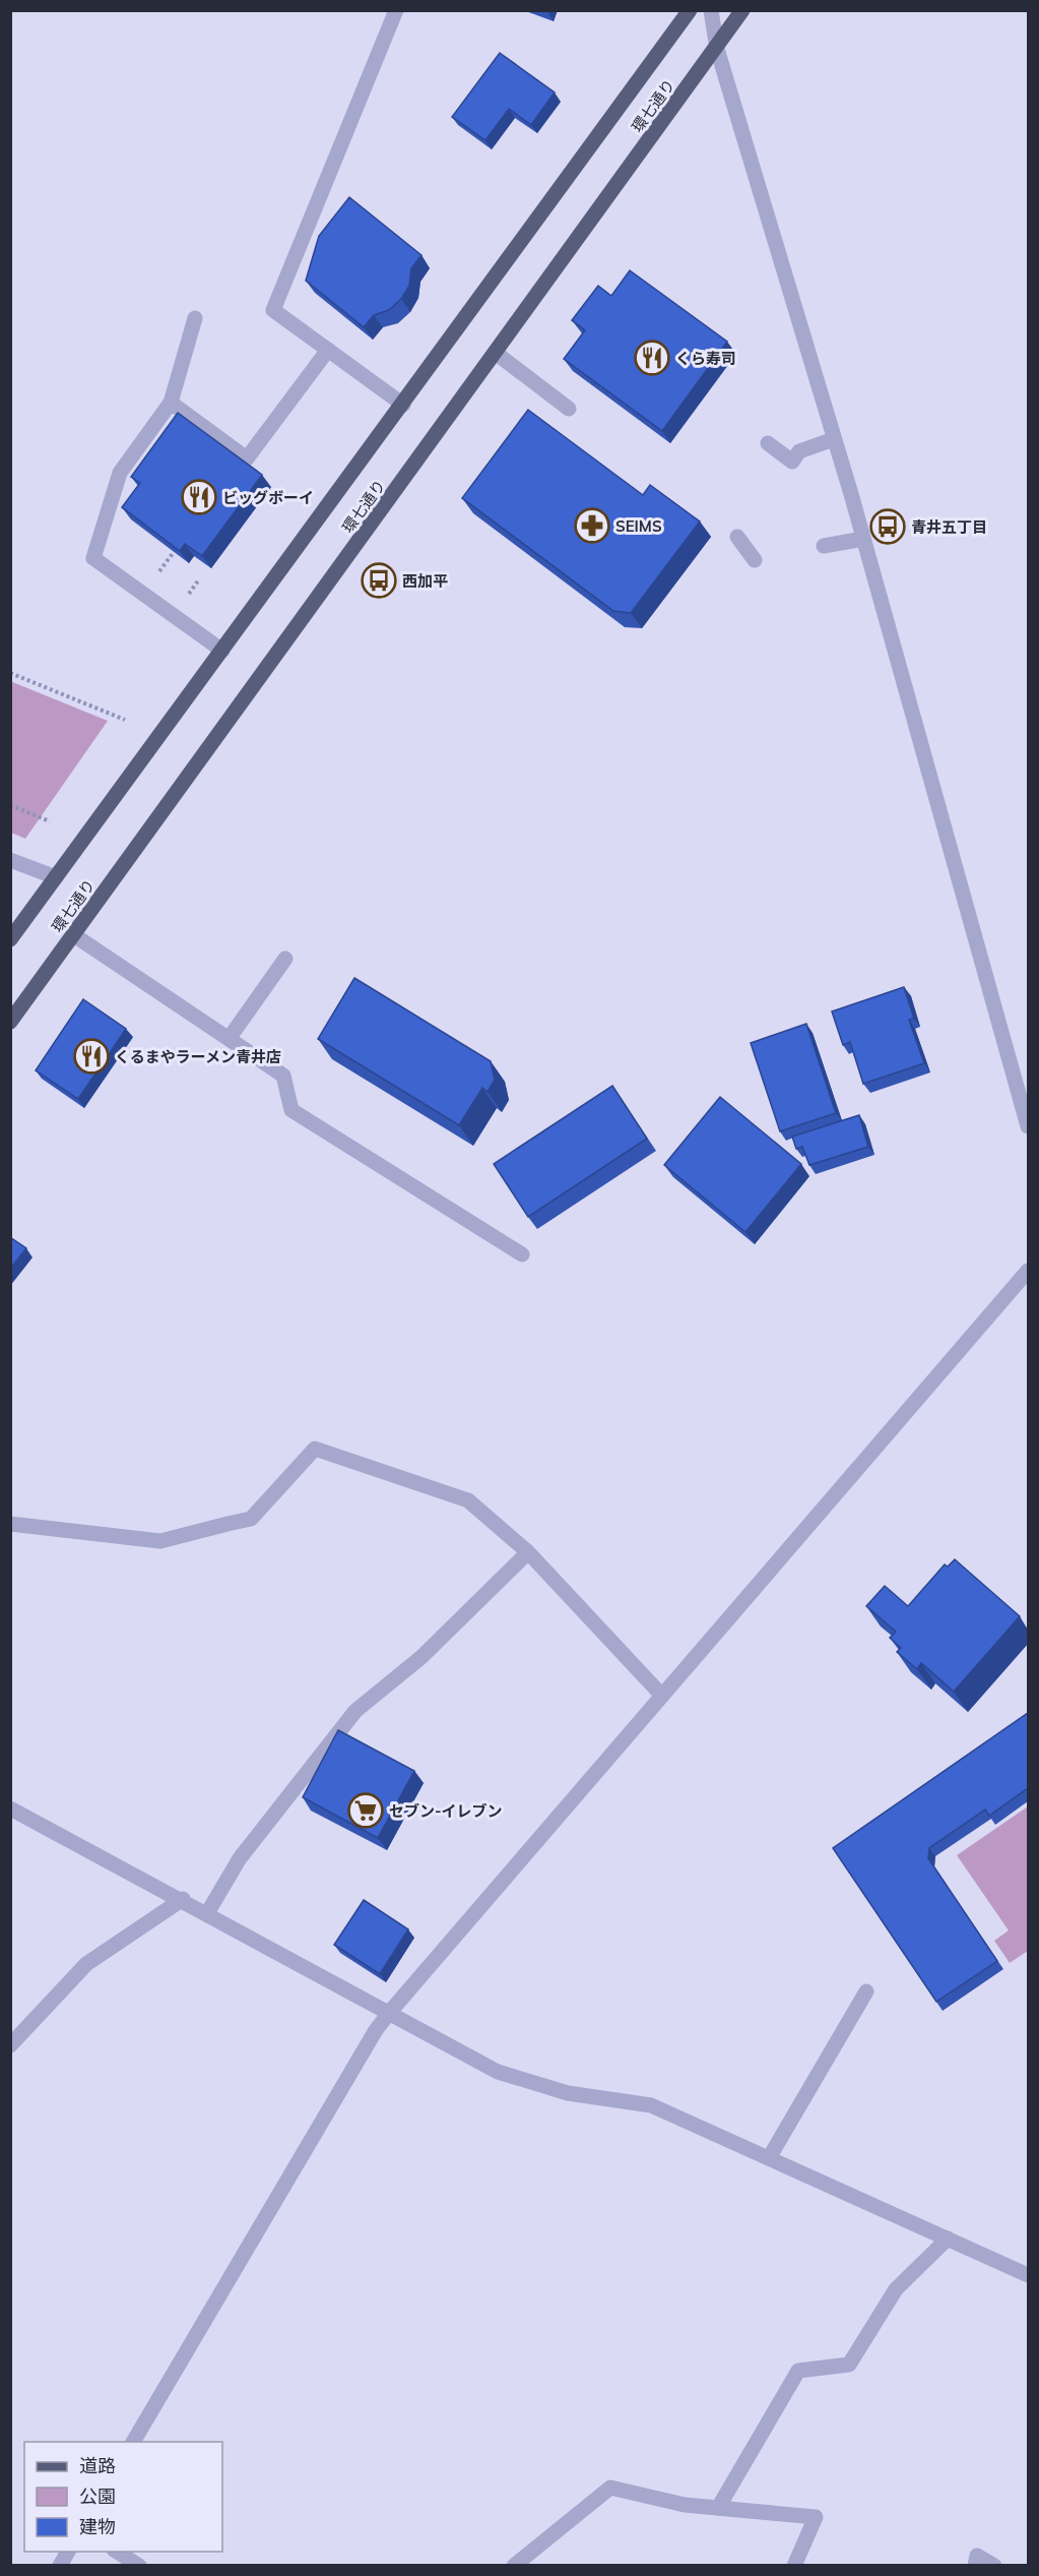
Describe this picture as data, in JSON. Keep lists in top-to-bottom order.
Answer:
{
  "streets": {
    "main road": ["環七通り"]
  },
  "places": {
    "restaurant": ["くら寿司", "ビッグボーイ", "くるまやラーメン青井店"],
    "pharmacy": ["SEIMS"],
    "bus stop": ["青井五丁目", "西加平"],
    "supermarket": ["セブン-イレブン"]
  },
  "legend": ["道路", "公園", "建物"]
}
